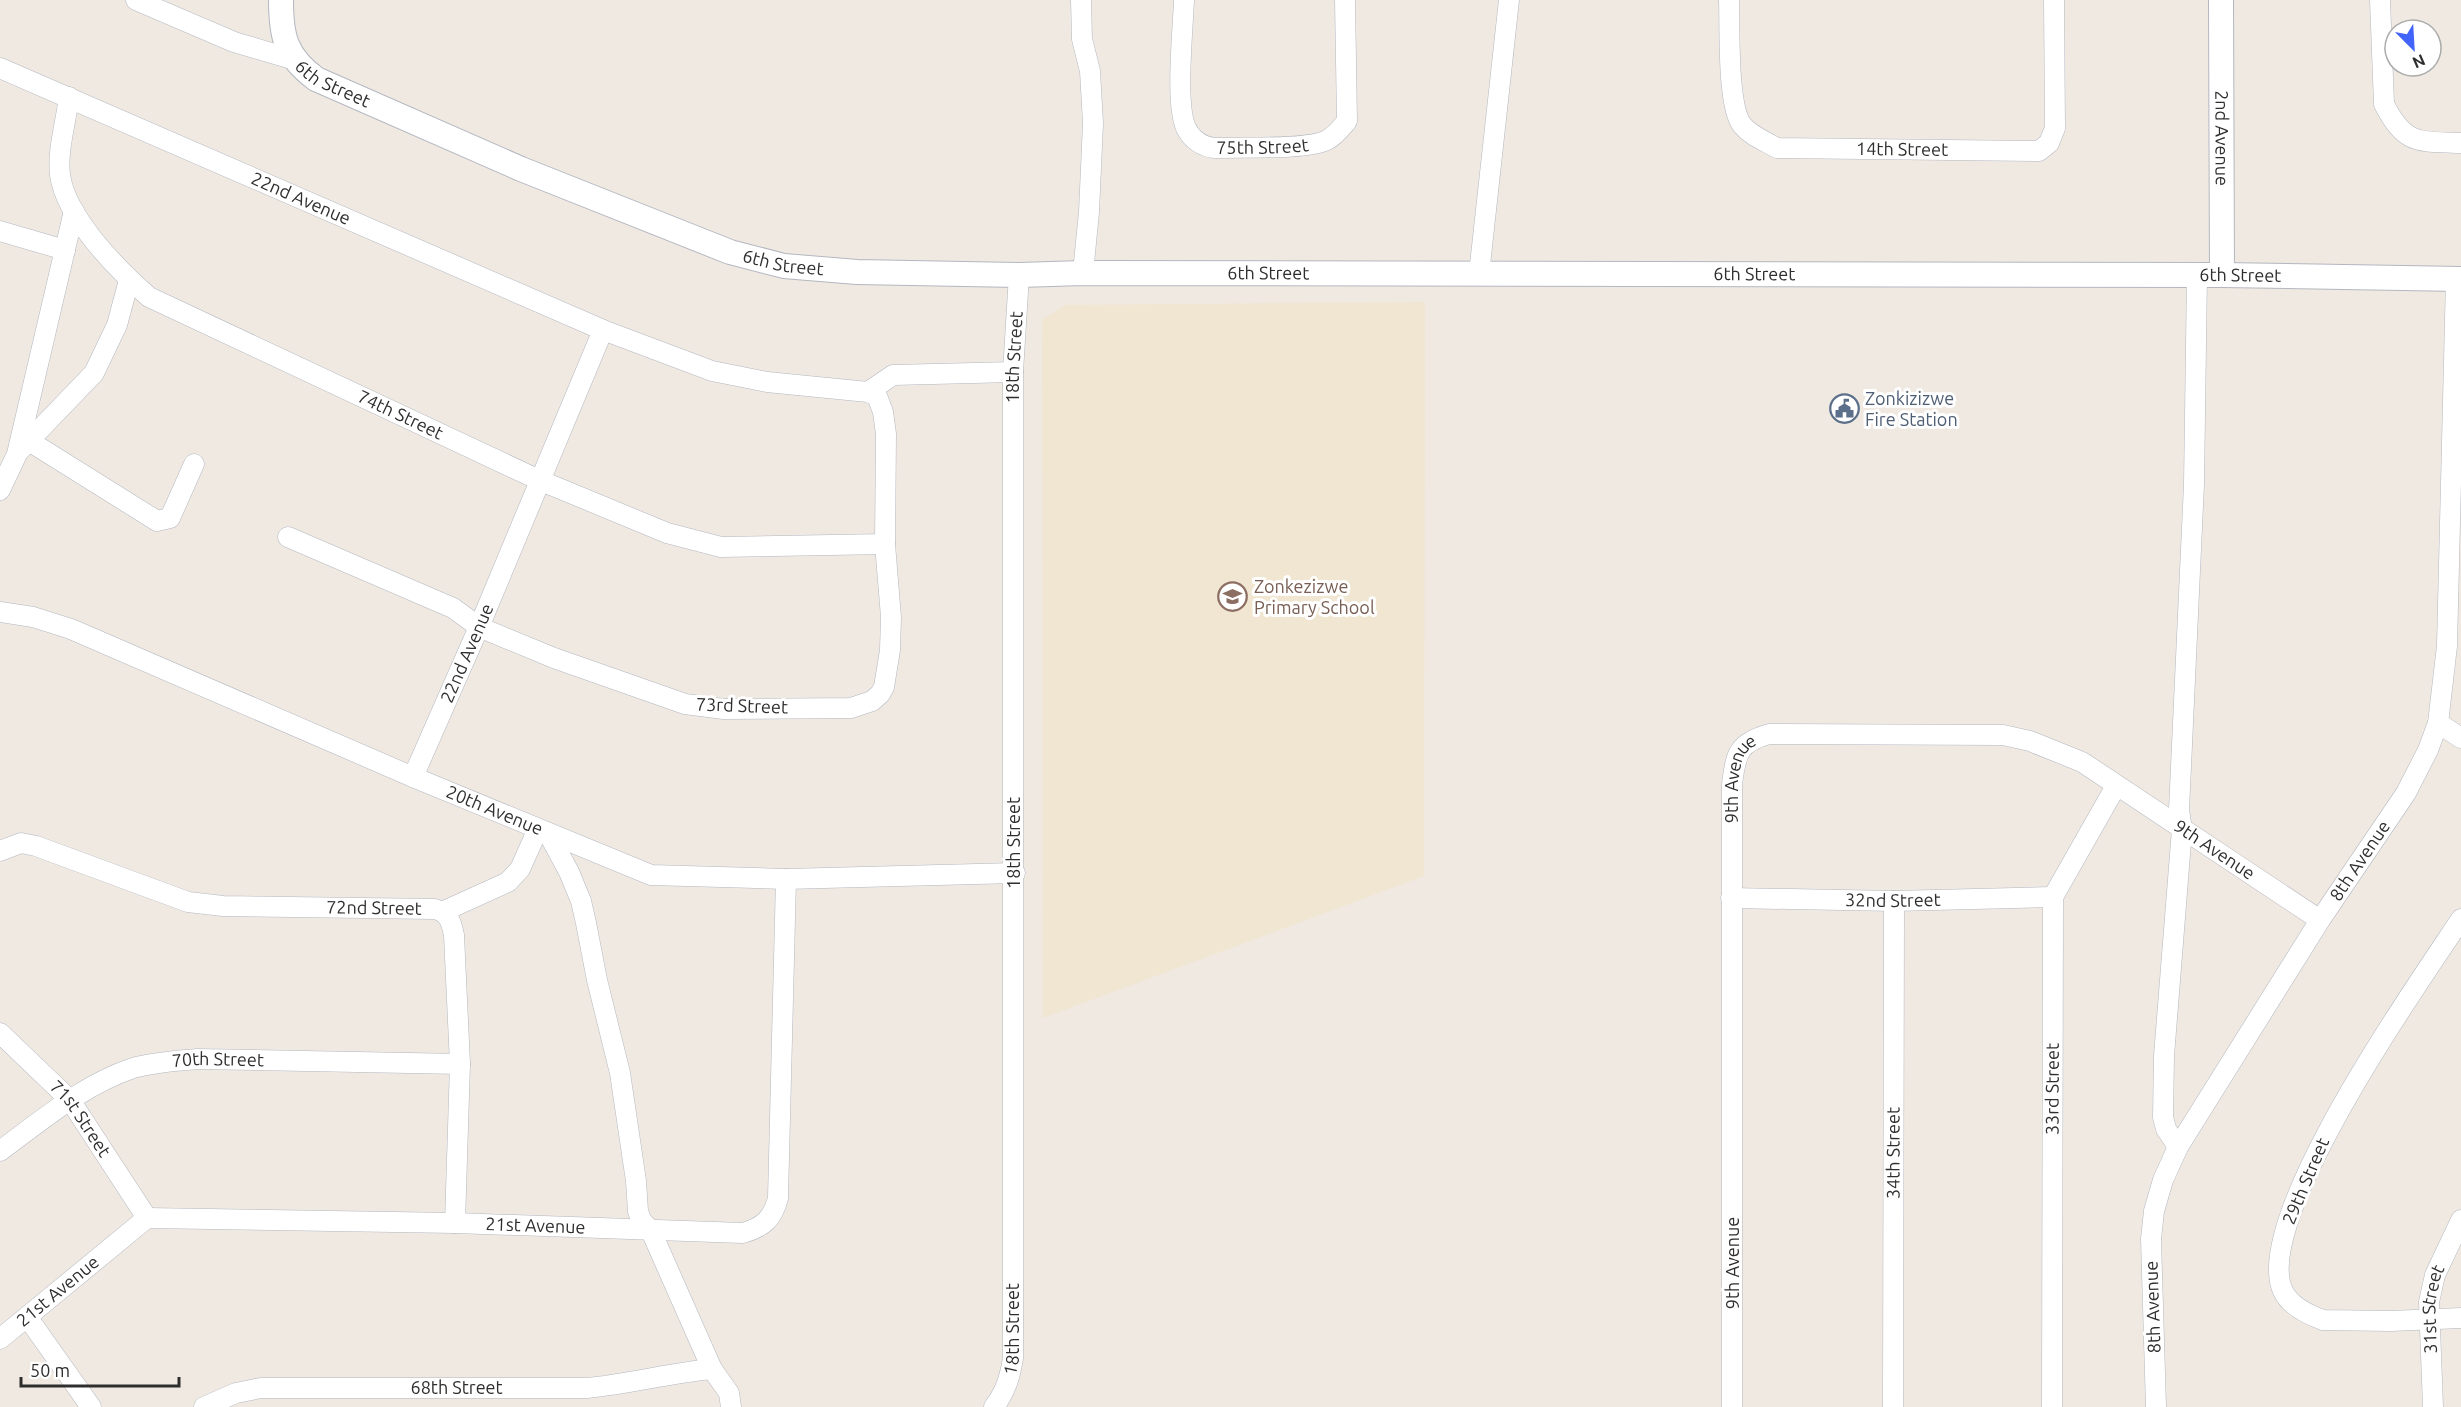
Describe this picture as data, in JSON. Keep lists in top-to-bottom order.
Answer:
{
  "streets": {
    "street": [
      "6th Street",
      "2nd Avenue",
      "75th Street",
      "14th Street",
      "22nd Avenue",
      "18th Street",
      "74th Street",
      "73rd Street",
      "9th Avenue",
      "20th Avenue",
      "8th Avenue",
      "32nd Street",
      "72nd Street",
      "70th Street",
      "33rd Street",
      "71st Street",
      "34th Street",
      "29th Street",
      "21st Avenue",
      "31st Street",
      "68th Street"
    ]
  },
  "crossings": [
    ["6th Street", "2nd Avenue"],
    ["6th Street", "18th Street"],
    ["6th Street", "8th Avenue"],
    ["22nd Avenue", "74th Street"],
    ["22nd Avenue", "73rd Street"],
    ["22nd Avenue", "20th Avenue"],
    ["18th Street", "20th Avenue"],
    ["74th Street", "73rd Street"],
    ["9th Avenue", "8th Avenue"],
    ["9th Avenue", "32nd Street"],
    ["9th Avenue", "33rd Street"],
    ["20th Avenue", "21st Avenue"],
    ["32nd Street", "33rd Street"],
    ["32nd Street", "34th Street"],
    ["72nd Street", "70th Street"],
    ["72nd Street", "21st Avenue"],
    ["70th Street", "71st Street"],
    ["71st Street", "21st Avenue"],
    ["29th Street", "31st Street"]
  ],
  "places": {
    "public building": ["Zonkizizwe Fire Station"],
    "school or university": ["Zonkezizwe Primary School"]
  },
  "scale_bar": "50 m",
  "north": "bottom right"
}
